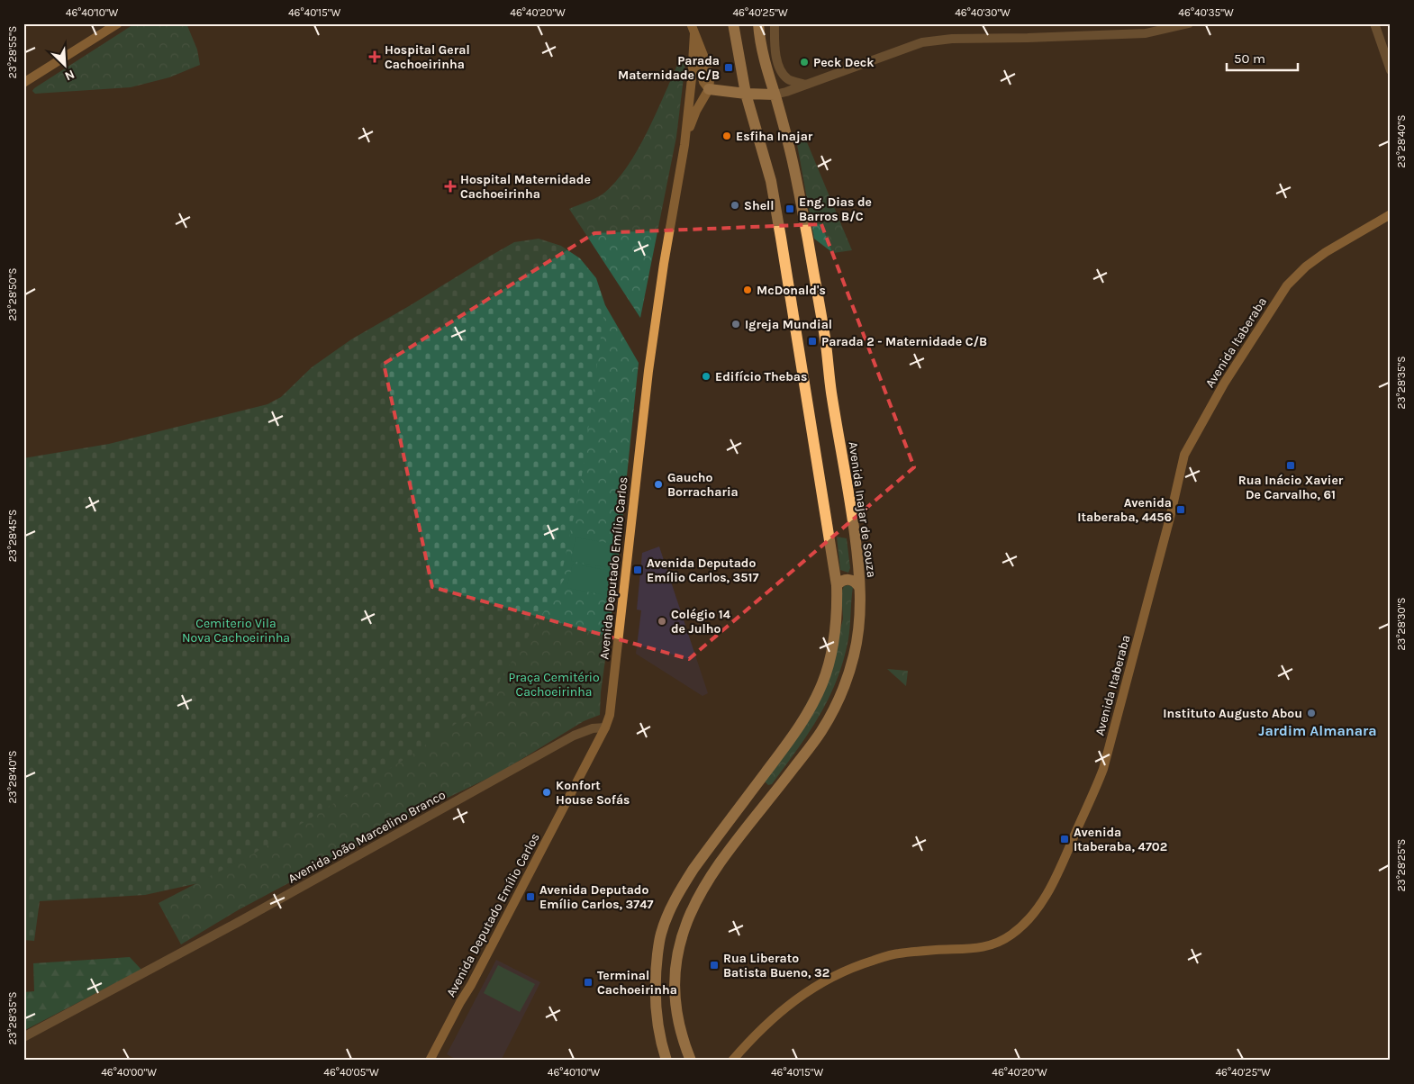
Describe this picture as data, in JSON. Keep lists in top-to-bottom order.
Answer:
{
  "streets": {
    "main road": ["Avenida Itaberaba", "Avenida Inajar de Souza", "Avenida Deputado Emílio Carlos"],
    "street": ["Avenida João Marcelino Branco"]
  },
  "crossings": [
    ["Avenida Deputado Emílio Carlos", "Avenida João Marcelino Branco"]
  ],
  "districts": ["Jardim Almanara"],
  "parks": ["Cemiterio Vila Nova Cachoeirinha", "Praça Cemitério Cachoeirinha"],
  "places": {
    "health": ["Hospital Geral Cachoeirinha", "Hospital Maternidade Cachoeirinha"],
    "other": [
      "Peck Deck",
      "Esfiha Inajar",
      "Shell",
      "McDonald's",
      "Igreja Mundial",
      "Edifício Thebas",
      "Gaucho Borracharia",
      "Colégio 14 de Julho",
      "Instituto Augusto Abou",
      "Konfort House Sofás"
    ],
    "transit": [
      "Parada Maternidade C/B",
      "Eng. Dias de Barros B/C",
      "Parada 2 - Maternidade C/B",
      "Rua Inácio Xavier De Carvalho, 61",
      "Avenida Itaberaba, 4456",
      "Avenida Deputado Emílio Carlos, 3517",
      "Avenida Itaberaba, 4702",
      "Avenida Deputado Emílio Carlos, 3747",
      "Rua Liberato Batista Bueno, 32",
      "Terminal Cachoeirinha"
    ]
  },
  "scale_bar": "50 m",
  "north": "bottom right",
  "coordinates": [
    "46°40'10\"W",
    "46°40'15\"W",
    "46°40'20\"W",
    "46°40'25\"W",
    "46°40'30\"W",
    "46°40'35\"W",
    "23°28'55\"S",
    "23°28'40\"S",
    "23°28'50\"S",
    "23°28'35\"S",
    "23°28'45\"S",
    "23°28'30\"S",
    "23°28'25\"S",
    "46°40'00\"W",
    "46°40'05\"W"
  ]
}
